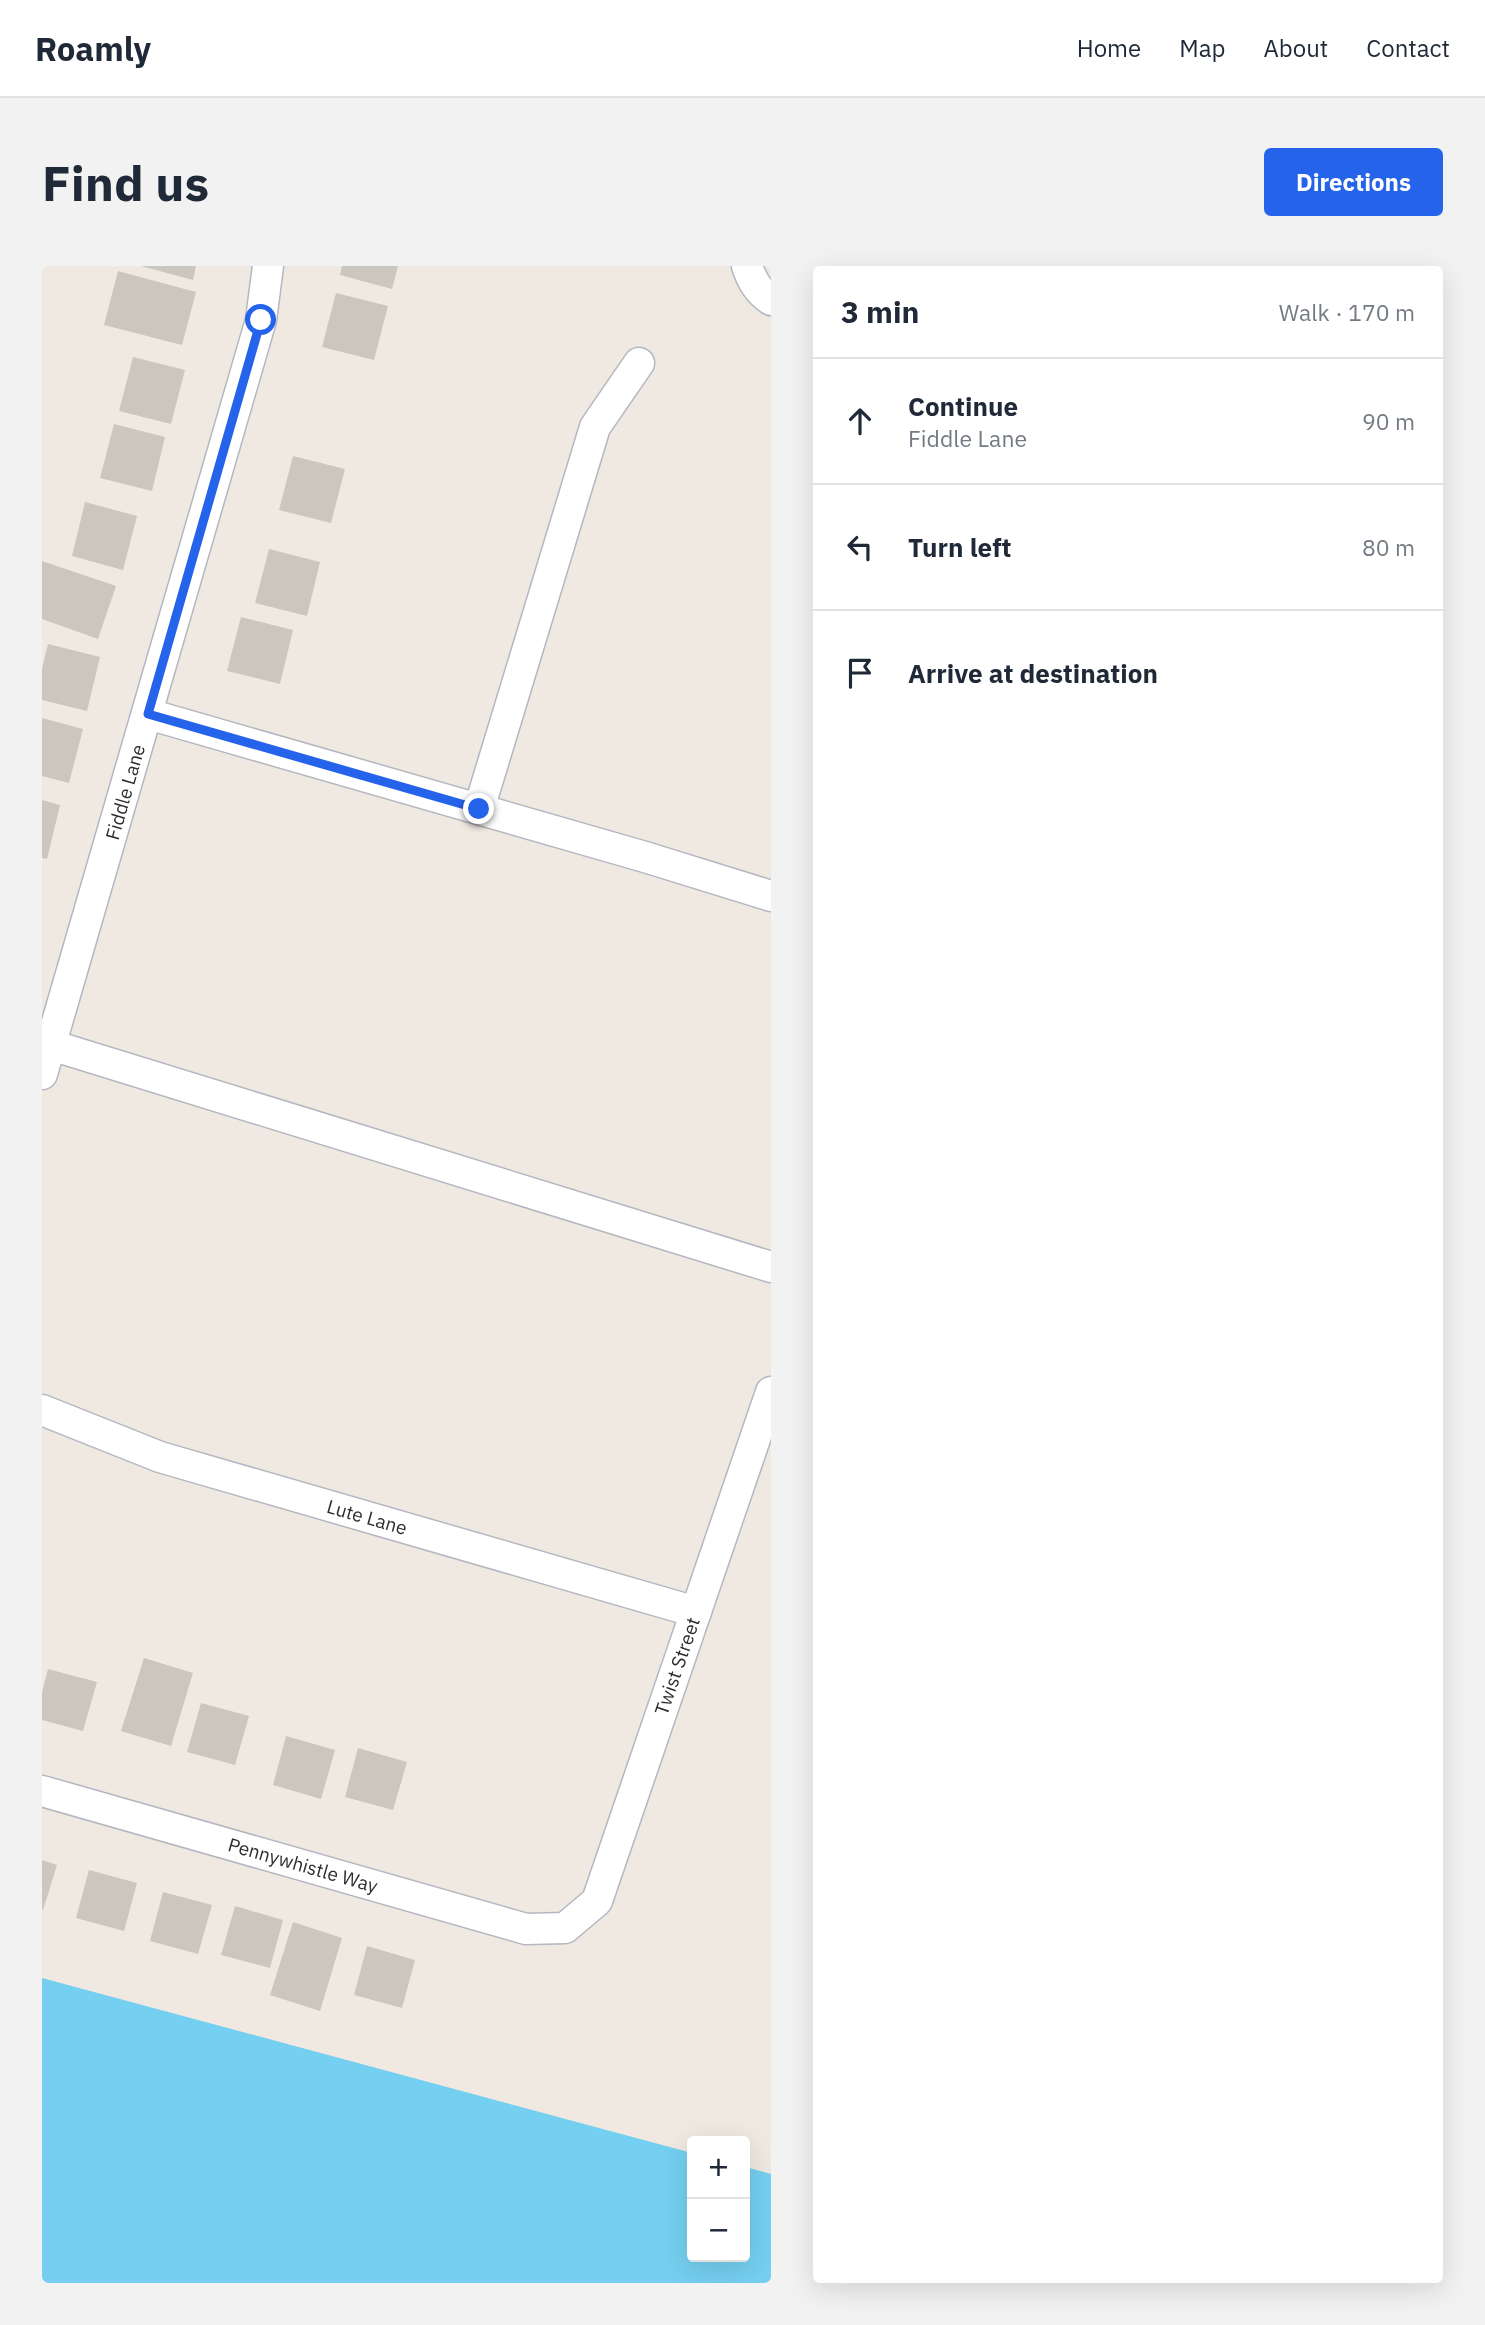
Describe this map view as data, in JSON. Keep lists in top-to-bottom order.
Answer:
{
  "streets": {
    "street": [
      "Fiddle Lane",
      "Lute Lane",
      "Twist Street",
      "Pennywhistle Way"
    ]
  },
  "crossings": [
    ["Lute Lane", "Twist Street"],
    ["Twist Street", "Pennywhistle Way"]
  ],
  "page": {
    "header": "Roamly",
    "nav": [
      "Home",
      "Map",
      "About",
      "Contact"
    ],
    "buttons": "Directions",
    "title": "Find us",
    "heading": ["3 min", "Walk · 170 m"],
    "list": [
      ["Continue", "Fiddle Lane", "90 m"],
      ["Turn left", "80 m"],
      "Arrive at destination"
    ],
    "map_buttons": ["+", "−"]
  }
}
